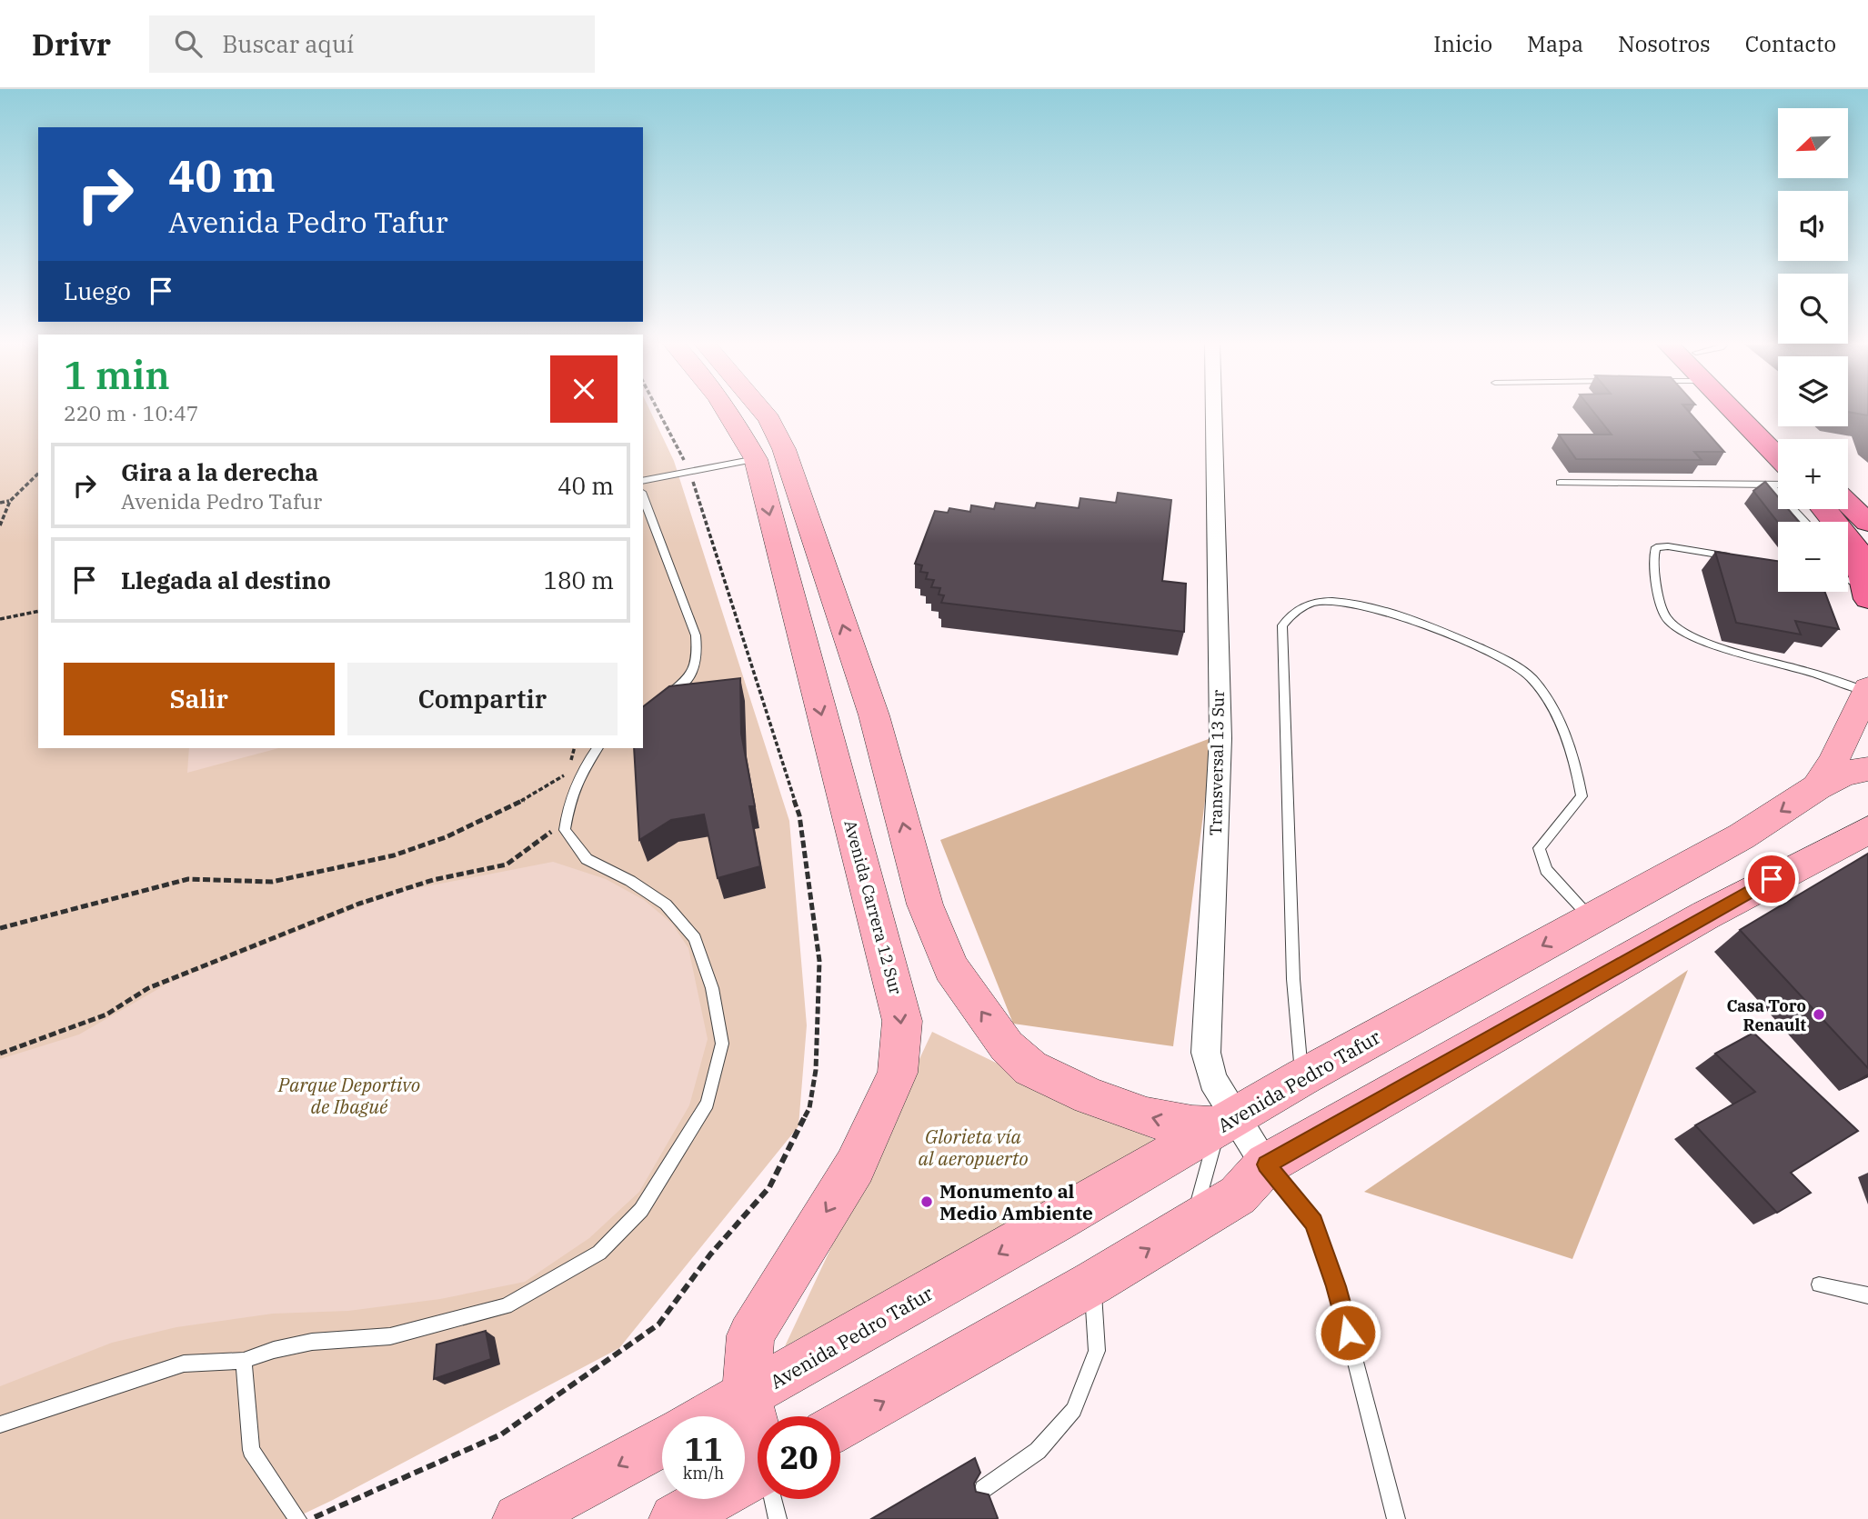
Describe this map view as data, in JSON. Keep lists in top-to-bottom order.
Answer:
{
  "streets": {
    "street": ["Transversal 13 Sur", "Avenida Carrera 12 Sur", "Avenida Pedro Tafur"]
  },
  "crossings": [
    ["Transversal 13 Sur", "Avenida Pedro Tafur"],
    ["Avenida Carrera 12 Sur", "Avenida Pedro Tafur"]
  ],
  "one_way": ["Avenida Carrera 12 Sur"],
  "parks": ["Parque Deportivo de Ibagué", "Glorieta vía al aeropuerto"],
  "places": ["Casa Toro Renault", "Monumento al Medio Ambiente"],
  "north": "bottom left",
  "page": {
    "header": "Drivr",
    "search": "Buscar aquí",
    "nav": [
      "Inicio",
      "Mapa",
      "Nosotros",
      "Contacto"
    ],
    "map_buttons": ["+", "−"],
    "turn": ["40 m", "Avenida Pedro Tafur"],
    "then": "Luego",
    "heading": ["1 min", "220 m · 10:47"],
    "list": [
      {
        "name": "Gira a la derecha",
        "note": "Avenida Pedro Tafur",
        "value": "40 m"
      },
      {
        "name": "Llegada al destino",
        "value": "180 m"
      }
    ],
    "buttons": ["Salir", "Compartir"],
    "speed": "11 km/h",
    "limit": "20"
  }
}
